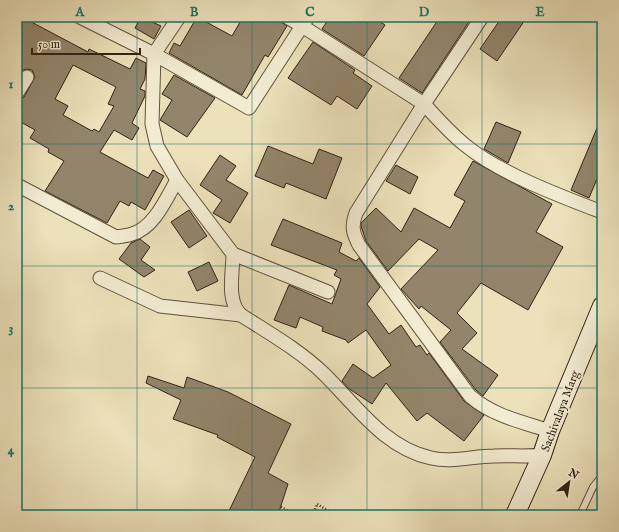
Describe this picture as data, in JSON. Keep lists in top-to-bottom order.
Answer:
{
  "streets": {
    "main road": ["Sachivalaya Marg"]
  },
  "scale_bar": "50 m",
  "north": "top right",
  "grid": {
    "columns": [
      "A",
      "B",
      "C",
      "D",
      "E"
    ],
    "rows": [
      "1",
      "2",
      "3",
      "4"
    ]
  }
}
